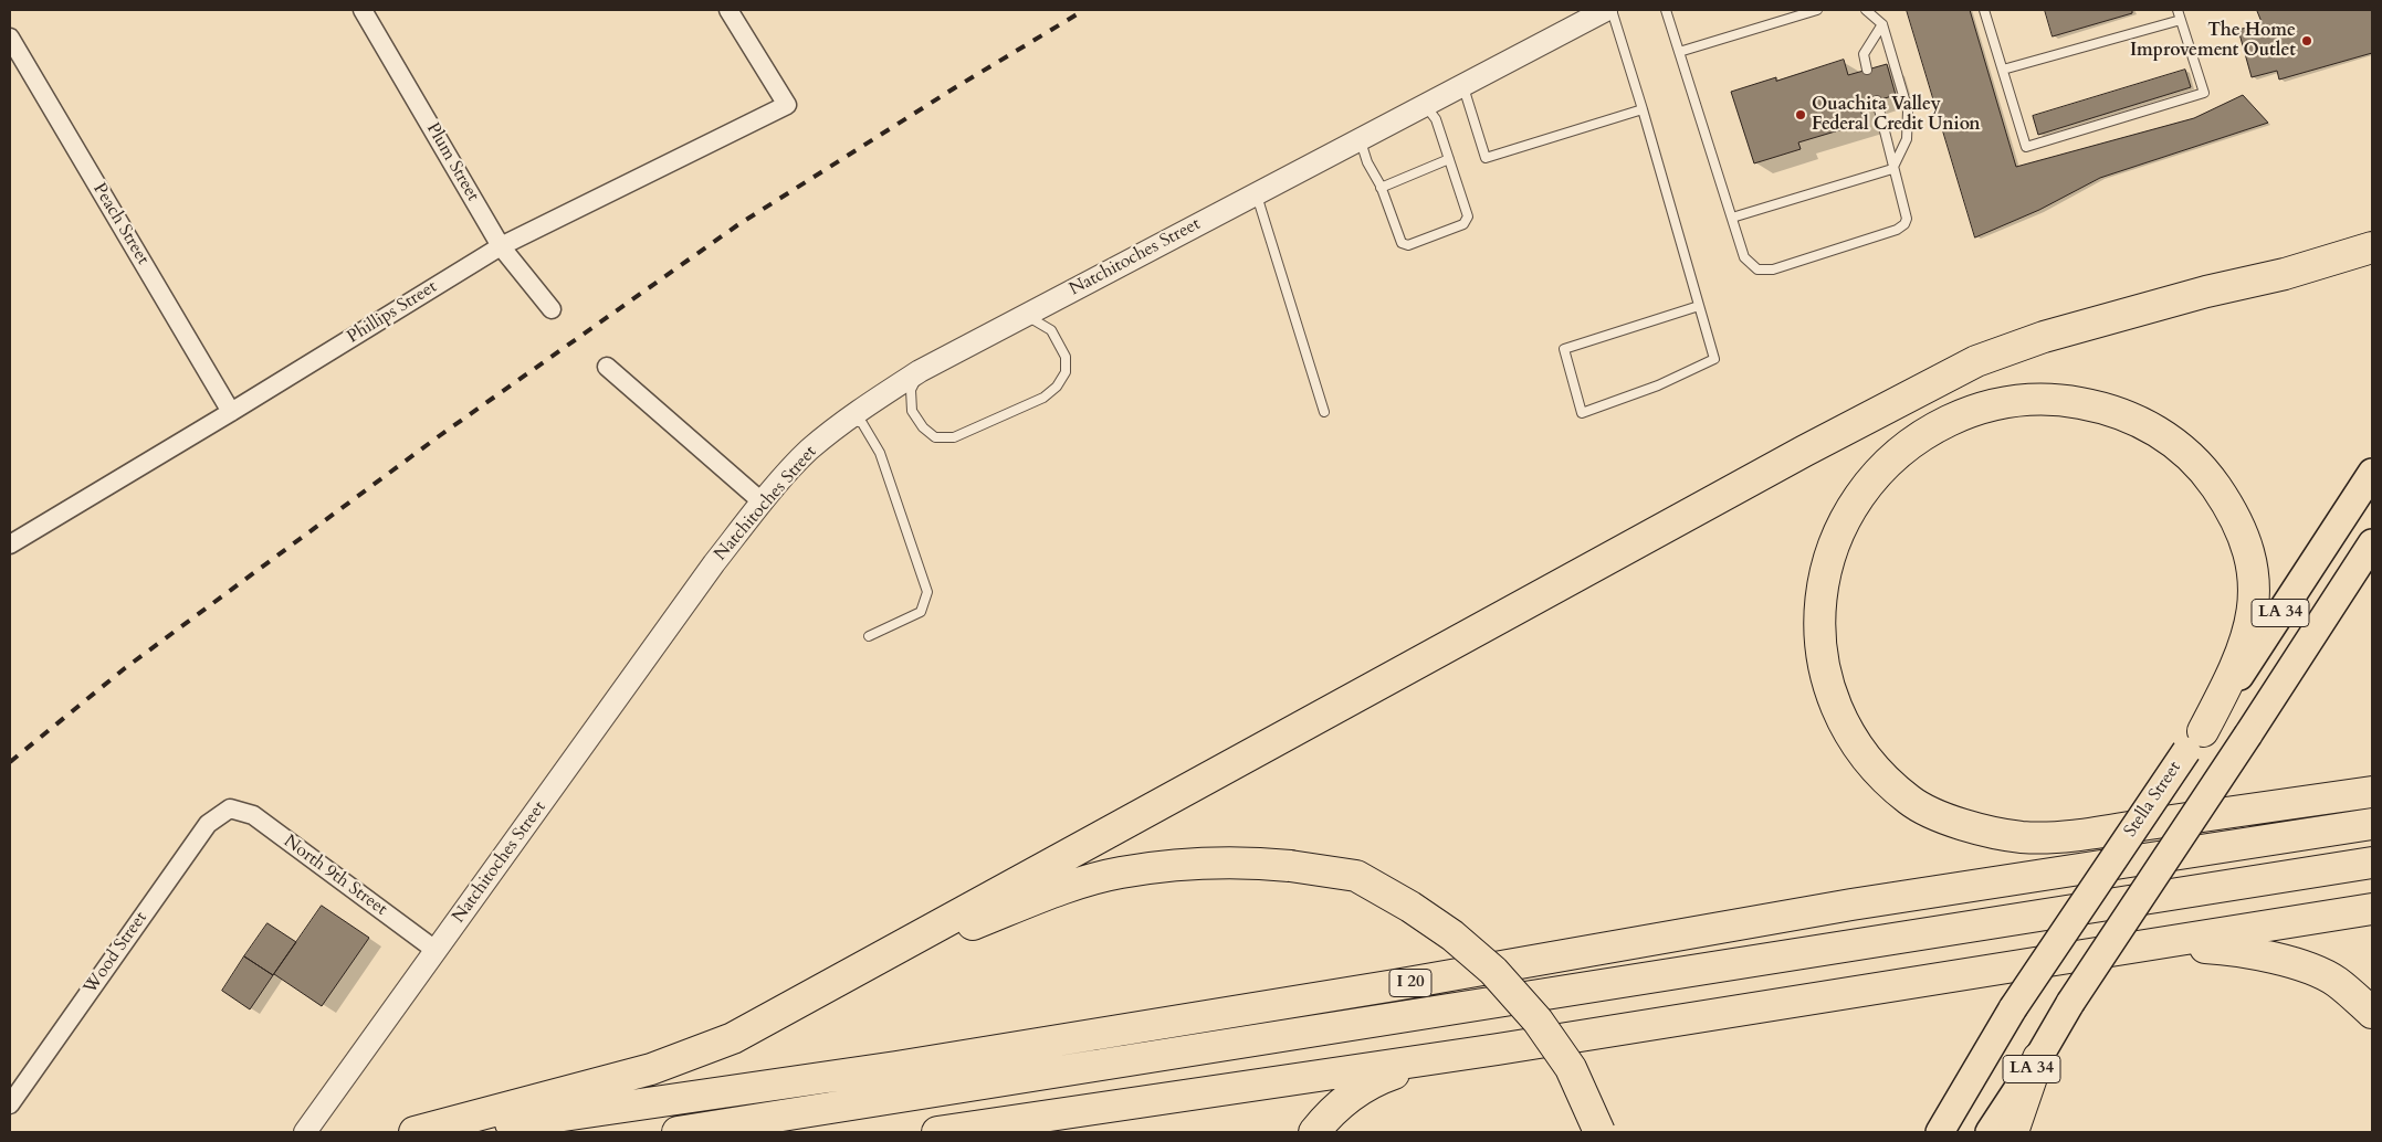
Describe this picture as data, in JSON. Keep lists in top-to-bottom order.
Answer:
{
  "streets": {
    "highway": ["I 20"],
    "main road": ["LA 34", "Stella Street"],
    "street": [
      "Plum Street",
      "Peach Street",
      "Natchitoches Street",
      "Phillips Street",
      "North 9th Street",
      "Wood Street"
    ]
  },
  "crossings": [
    ["Plum Street", "Phillips Street"],
    ["Peach Street", "Phillips Street"],
    ["Natchitoches Street", "North 9th Street"],
    ["North 9th Street", "Wood Street"]
  ],
  "places": ["The Home Improvement Outlet", "Ouachita Valley Federal Credit Union"]
}
